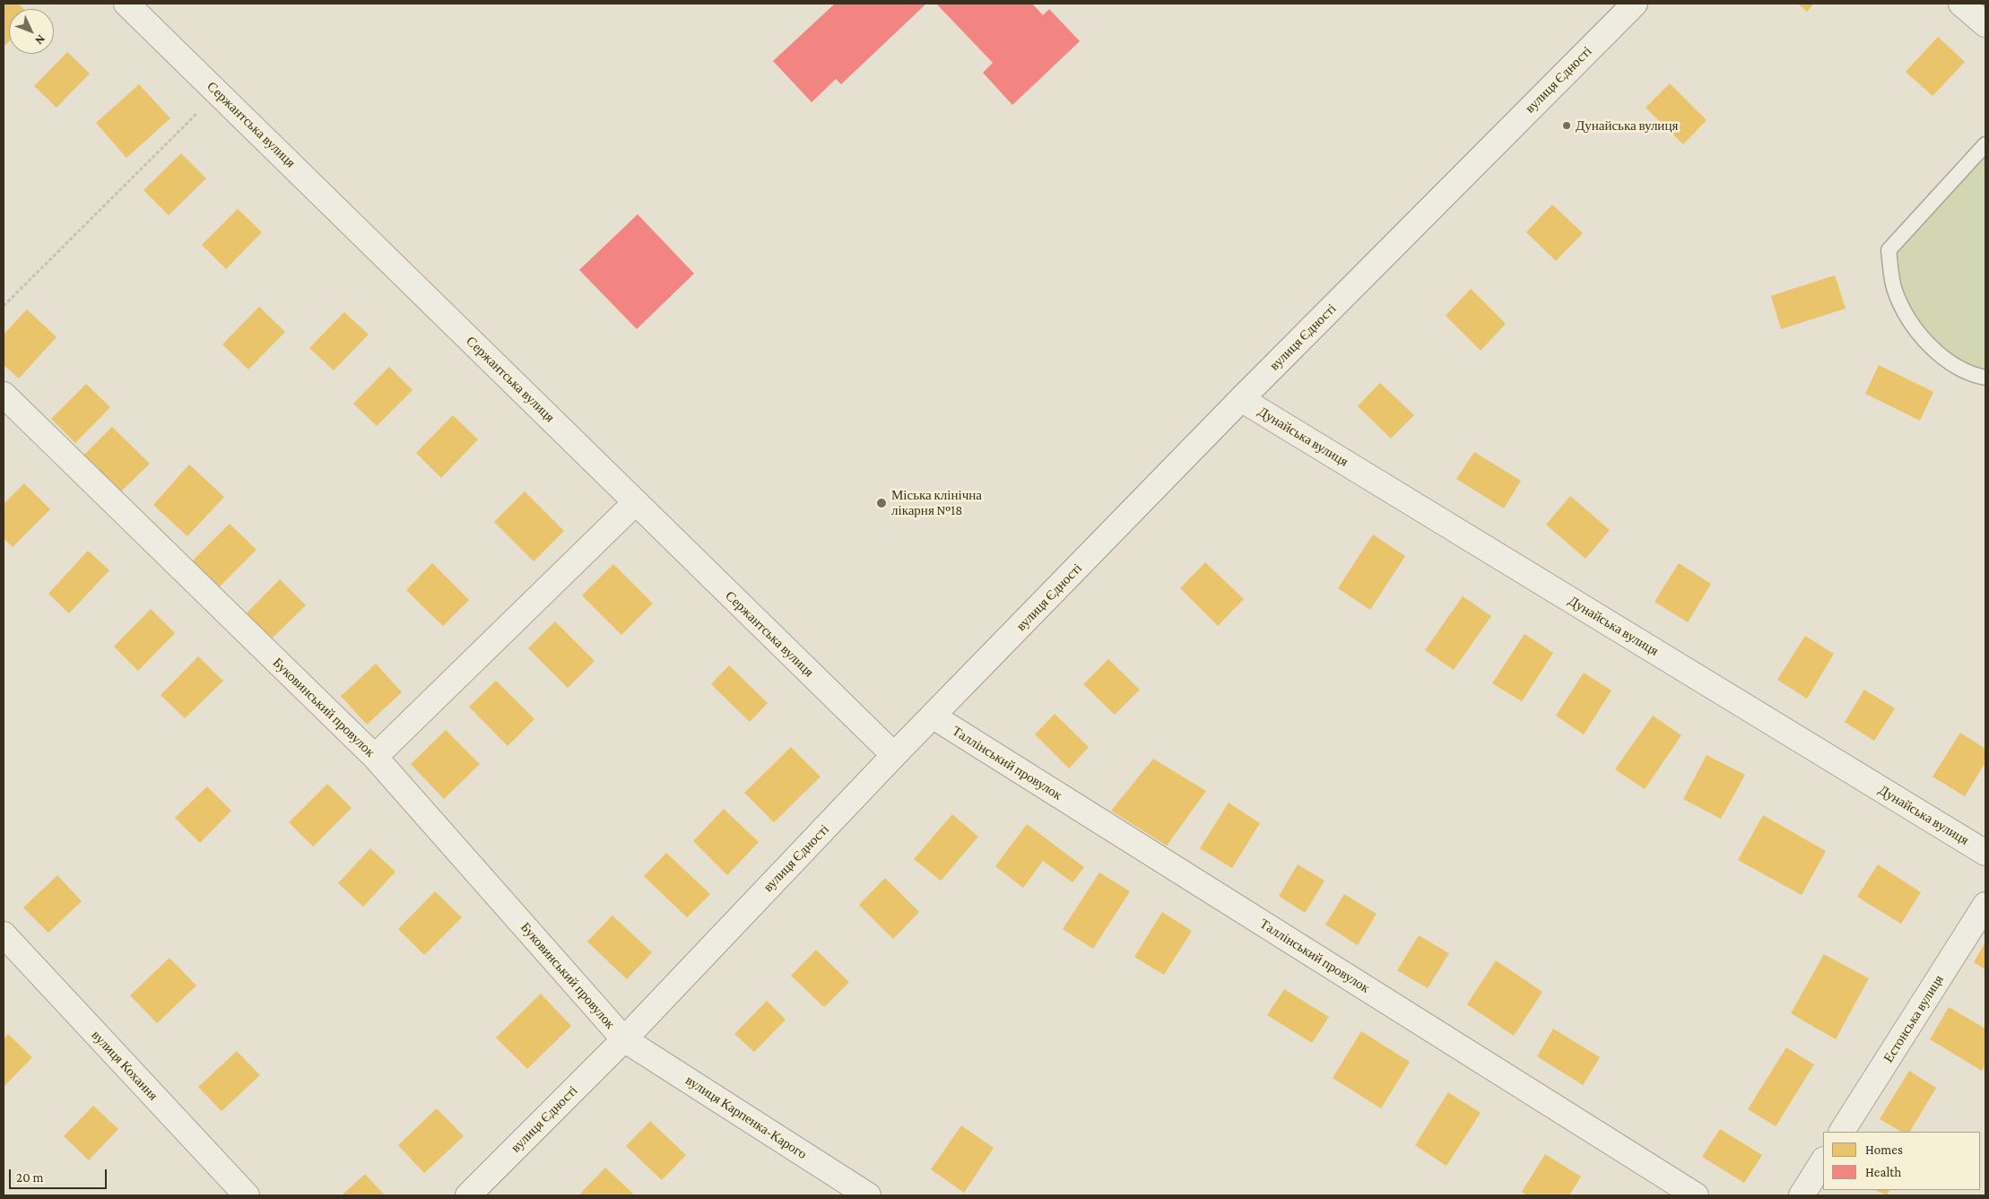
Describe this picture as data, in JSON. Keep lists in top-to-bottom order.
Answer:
{
  "streets": {
    "street": [
      "вулиця Єдності",
      "Сержантська вулиця",
      "Дунайська вулиця",
      "Буковинський провулок",
      "Таллінський провулок",
      "Естонська вулиця",
      "вулиця Кохання",
      "вулиця Карпенка-Карого"
    ]
  },
  "crossings": [
    ["вулиця Єдності", "Сержантська вулиця"],
    ["вулиця Єдності", "Дунайська вулиця"],
    ["вулиця Єдності", "Буковинський провулок"],
    ["вулиця Єдності", "Таллінський провулок"],
    ["вулиця Єдності", "вулиця Карпенка-Карого"],
    ["Буковинський провулок", "вулиця Карпенка-Карого"]
  ],
  "places": ["Дунайська вулиця", "Міська клінічна лікарня №18"],
  "legend": ["Homes", "Health"],
  "scale_bar": "20 m",
  "north": "bottom right"
}
